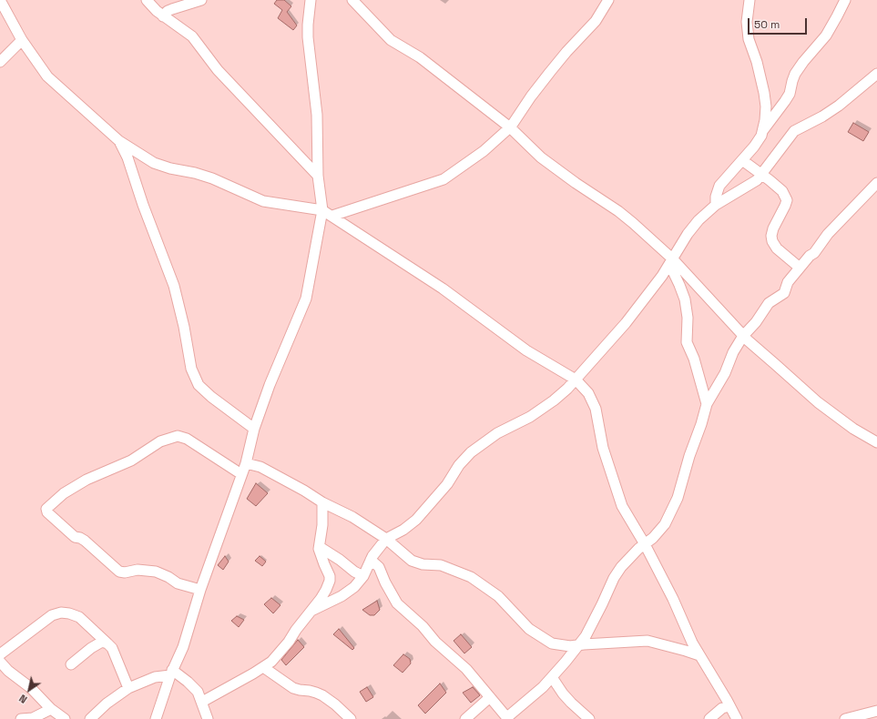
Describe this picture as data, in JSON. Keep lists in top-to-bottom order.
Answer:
{
  "scale_bar": "50 m",
  "north": "bottom left"
}
